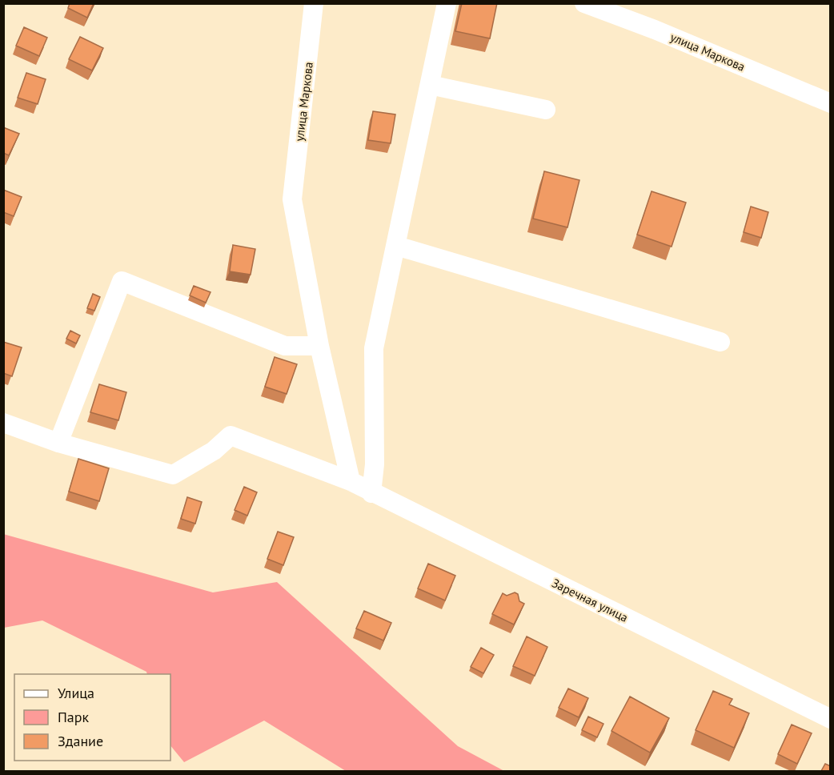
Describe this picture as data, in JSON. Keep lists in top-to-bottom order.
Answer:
{
  "streets": {
    "street": ["улица Маркова", "Заречная улица"]
  },
  "crossings": [
    ["улица Маркова", "Заречная улица"]
  ],
  "legend": ["Улица", "Парк", "Здание"]
}
